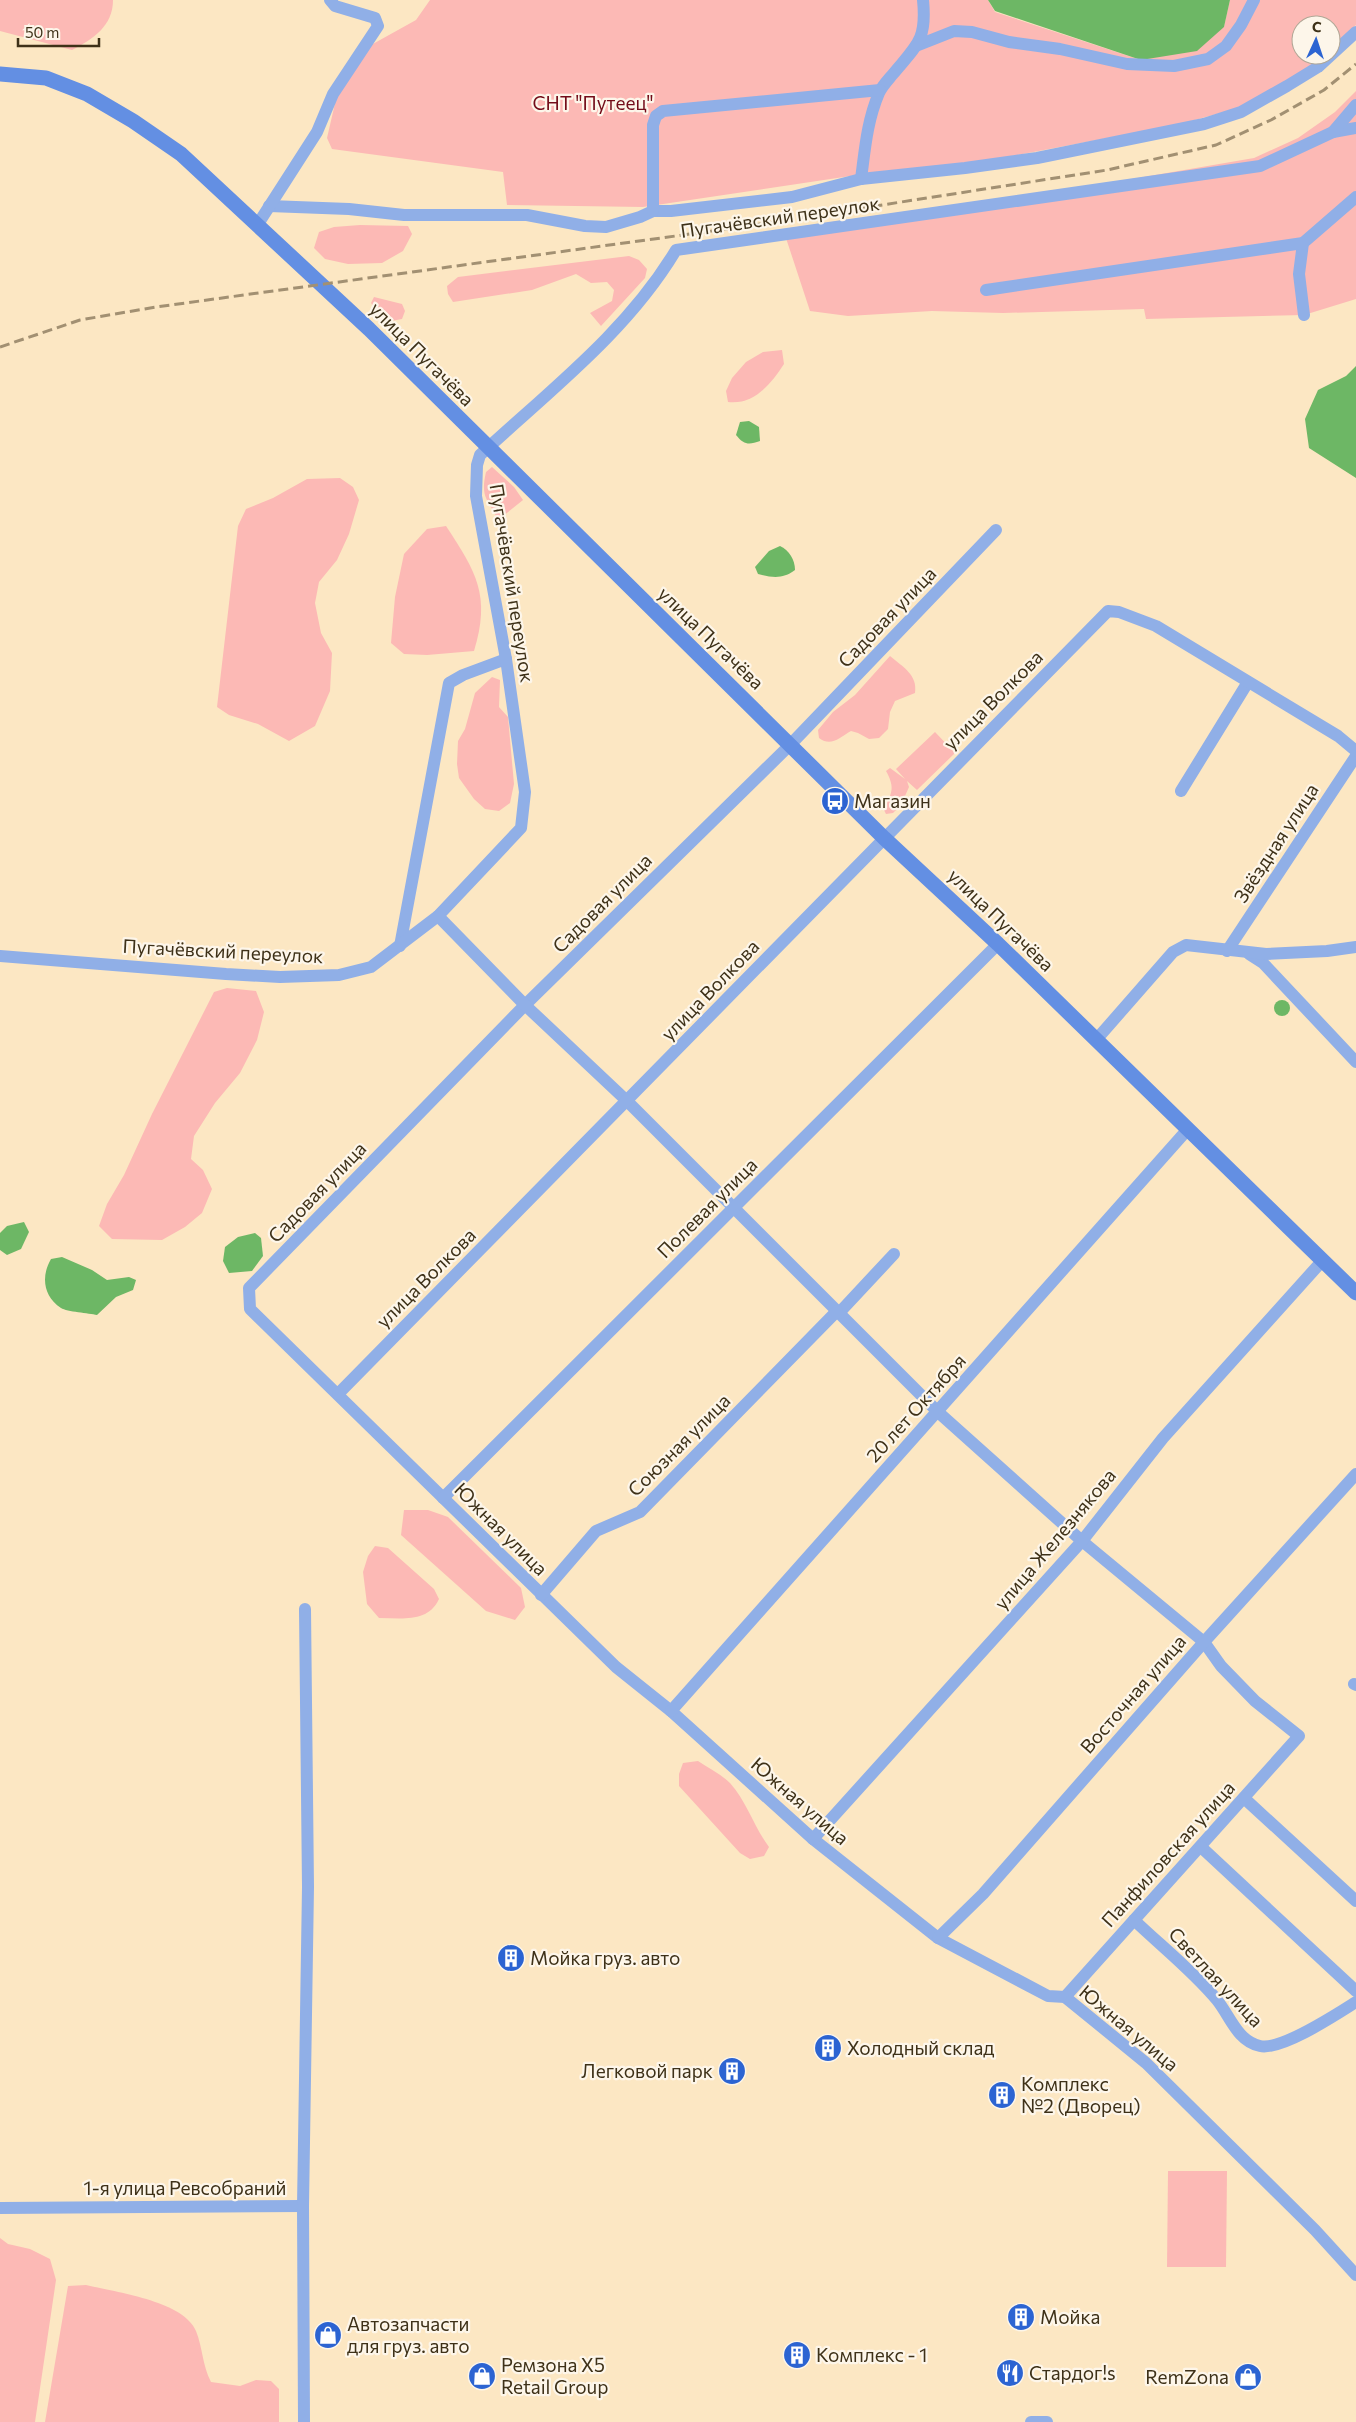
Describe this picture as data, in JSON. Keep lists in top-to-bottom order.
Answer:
{
  "streets": {
    "street": [
      "Пугачёвский переулок",
      "улица Пугачёва",
      "Садовая улица",
      "улица Волкова",
      "Звёздная улица",
      "Полевая улица",
      "20 лет Октября",
      "Союзная улица",
      "Южная улица",
      "улица Железнякова",
      "Восточная улица",
      "Панфиловская улица",
      "Светлая улица",
      "1-я улица Ревсобраний"
    ]
  },
  "crossings": [
    ["Пугачёвский переулок", "улица Пугачёва"],
    ["улица Пугачёва", "Садовая улица"],
    ["улица Пугачёва", "улица Волкова"],
    ["улица Пугачёва", "Полевая улица"],
    ["улица Пугачёва", "20 лет Октября"],
    ["улица Пугачёва", "улица Железнякова"],
    ["Садовая улица", "Южная улица"],
    ["улица Волкова", "Южная улица"],
    ["Полевая улица", "Южная улица"],
    ["20 лет Октября", "Южная улица"],
    ["Союзная улица", "Южная улица"],
    ["Южная улица", "улица Железнякова"],
    ["Южная улица", "Восточная улица"],
    ["Южная улица", "Панфиловская улица"],
    ["Восточная улица", "Панфиловская улица"],
    ["Панфиловская улица", "Светлая улица"]
  ],
  "parks": ["СНТ \"Путеец\""],
  "places": {
    "bus stop": ["Магазин"],
    "building": [
      "Мойка груз. авто",
      "Холодный склад",
      "Легковой парк",
      "Комплекс №2 (Дворец)",
      "Мойка",
      "Комплекс - 1"
    ],
    "shop": ["Автозапчасти для груз. авто", "Ремзона X5 Retail Group", "RemZona"],
    "restaurant": ["Стардог!s"]
  },
  "scale_bar": "50 m",
  "north": "top"
}
